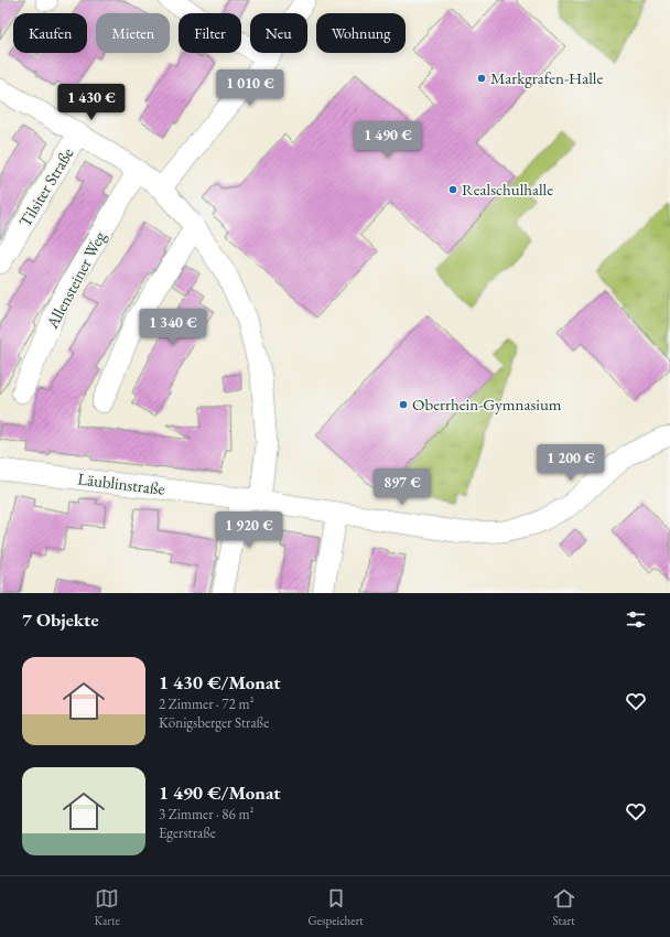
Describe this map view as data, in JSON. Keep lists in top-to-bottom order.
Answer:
{
  "streets": {
    "street": ["Tilsiter Straße", "Allensteiner Weg", "Läublinstraße"]
  },
  "places": ["Markgrafen-Halle", "Realschulhalle", "Oberrhein-Gymnasium"],
  "page": {
    "chip": [
      "Kaufen",
      "Mieten",
      "Filter",
      "Neu",
      "Wohnung"
    ],
    "price": [
      "1 010 €",
      "1 430 €",
      "1 490 €",
      "1 340 €",
      "1 200 €",
      "897 €",
      "1 920 €"
    ],
    "heading": "7 Objekte",
    "list": [
      {
        "name": "1 430 €/Monat",
        "note": "2 Zimmer · 72 m² · Königsberger Straße"
      },
      {
        "name": "1 490 €/Monat",
        "note": "3 Zimmer · 86 m² · Egerstraße"
      }
    ],
    "tabs": ["Karte", "Gespeichert", "Start"]
  }
}
